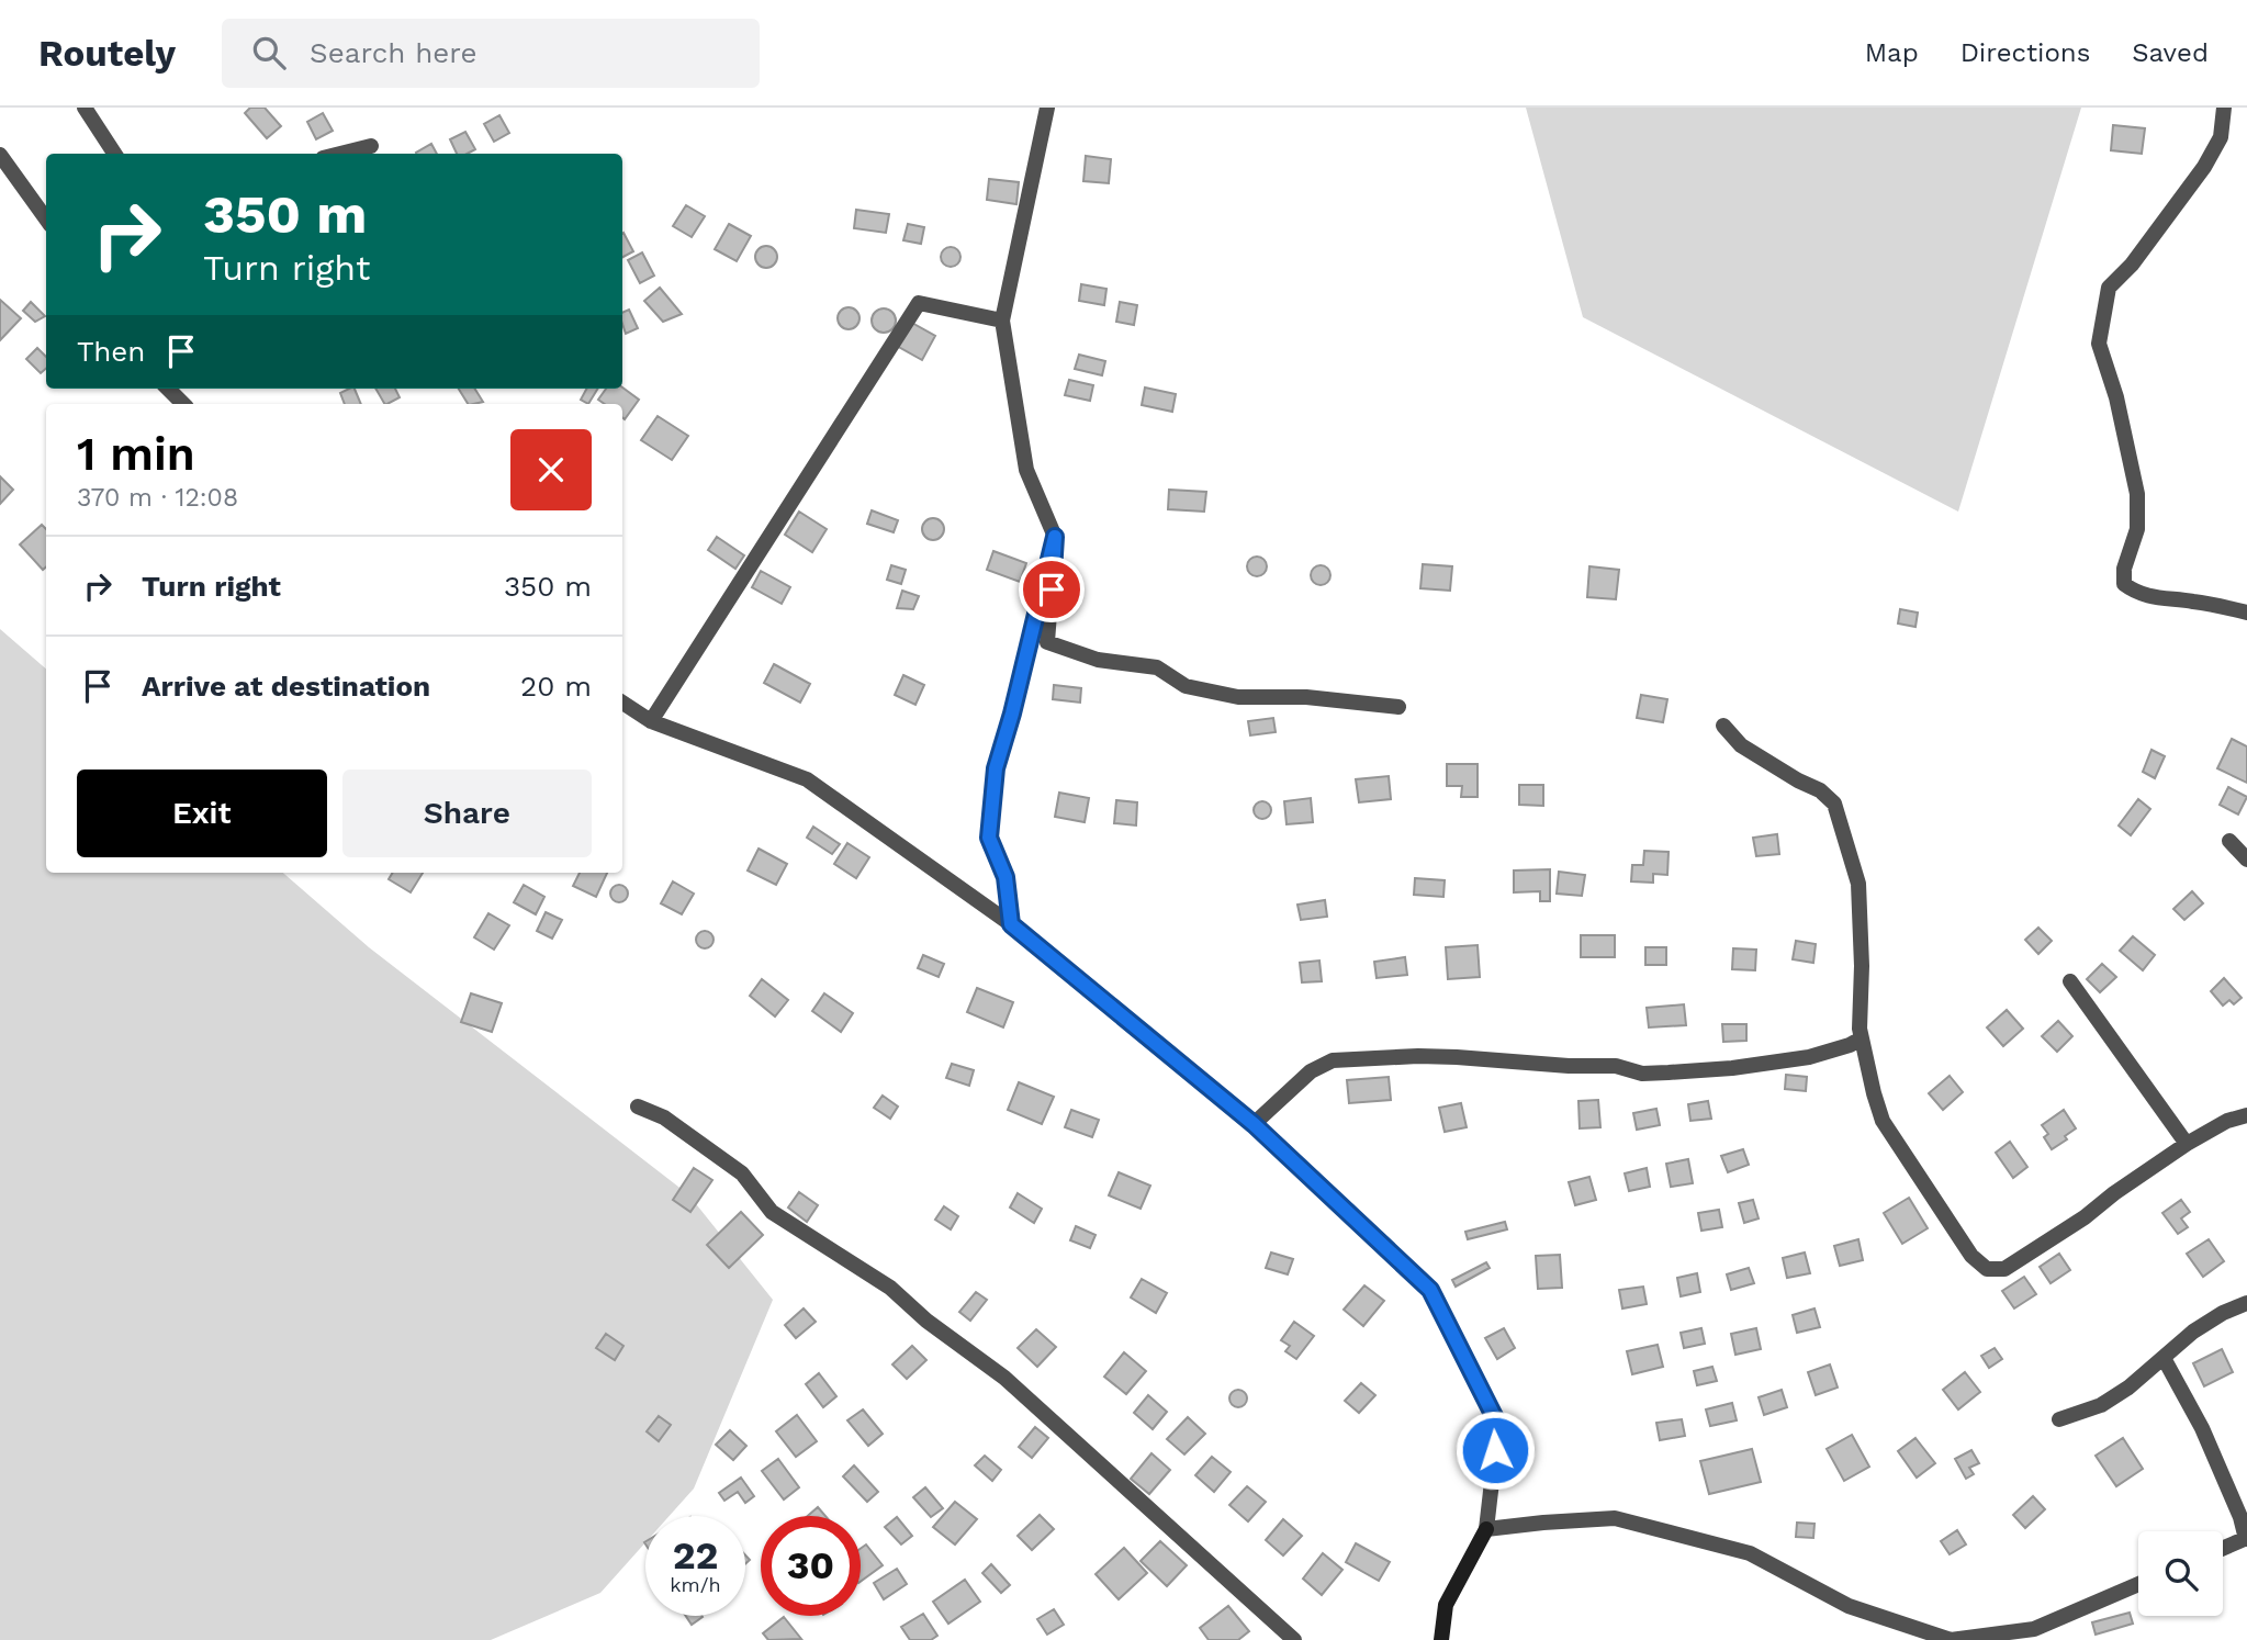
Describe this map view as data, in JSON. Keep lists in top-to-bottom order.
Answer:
{
  "page": {
    "header": "Routely",
    "search": "Search here",
    "nav": ["Map", "Directions", "Saved"],
    "turn": ["350 m", "Turn right"],
    "then": "Then",
    "heading": ["1 min", "370 m · 12:08"],
    "list": [
      {
        "name": "Turn right",
        "value": "350 m"
      },
      {
        "name": "Arrive at destination",
        "value": "20 m"
      }
    ],
    "buttons": ["Exit", "Share"],
    "speed": "22 km/h",
    "limit": "30"
  }
}
